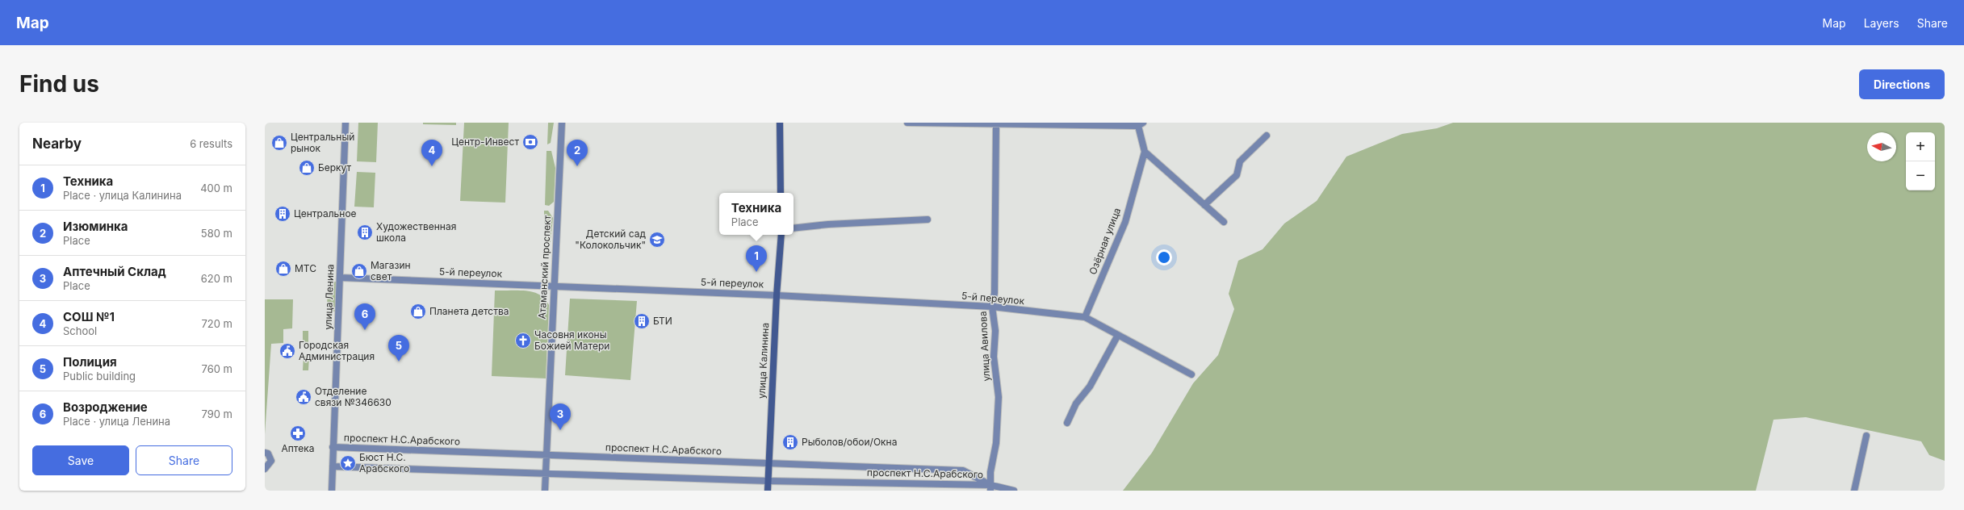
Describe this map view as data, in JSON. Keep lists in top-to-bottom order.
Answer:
{
  "streets": {
    "main road": ["улица Калинина"],
    "street": [
      "Озёрная улица",
      "Атаманский проспект",
      "5-й переулок",
      "улица Ленина",
      "улица Авилова",
      "проспект Н.С.Арабского"
    ]
  },
  "crossings": [
    ["Озёрная улица", "5-й переулок"],
    ["Атаманский проспект", "5-й переулок"],
    ["Атаманский проспект", "проспект Н.С.Арабского"],
    ["5-й переулок", "улица Ленина"],
    ["5-й переулок", "улица Авилова"],
    ["5-й переулок", "улица Калинина"],
    ["улица Ленина", "проспект Н.С.Арабского"],
    ["улица Авилова", "проспект Н.С.Арабского"],
    ["улица Калинина", "проспект Н.С.Арабского"]
  ],
  "places": {
    "bank": ["Центр-Инвест"],
    "shop": [
      "Центральный рынок",
      "Беркут",
      "МТС",
      "Магазин свет",
      "Планета детства"
    ],
    "building": [
      "Центральное",
      "Художественная школа",
      "БТИ",
      "Рыболов/обои/Окна"
    ],
    "school or university": ["Детский сад \"Колокольчик\""],
    "church": ["Часовня иконы Божией Матери"],
    "public building": ["Городская Администрация", "Отделение связи №346630"],
    "pharmacy": ["Аптека"],
    "place": ["Бюст Н.С. Арабского"]
  },
  "north": "left",
  "page": {
    "header": "Map",
    "nav": ["Map", "Layers", "Share"],
    "buttons": [
      "Directions",
      ["Save", "Share"]
    ],
    "title": "Find us",
    "heading": ["Nearby", "6 results"],
    "map_buttons": ["+", "−"],
    "pins": [
      "2",
      "4",
      "1",
      "6",
      "5",
      "3"
    ],
    "list": [
      {
        "mark": "1",
        "name": "Техника",
        "note": "Place · улица Калинина",
        "value": "400 m"
      },
      {
        "mark": "2",
        "name": "Изюминка",
        "note": "Place",
        "value": "580 m"
      },
      {
        "mark": "3",
        "name": "Аптечный Склад",
        "note": "Place",
        "value": "620 m"
      },
      {
        "mark": "4",
        "name": "СОШ №1",
        "note": "School",
        "value": "720 m"
      },
      {
        "mark": "5",
        "name": "Полиция",
        "note": "Public building",
        "value": "760 m"
      },
      {
        "mark": "6",
        "name": "Возроджение",
        "note": "Place · улица Ленина",
        "value": "790 m"
      }
    ],
    "popup": ["Техника", "Place"]
  }
}
